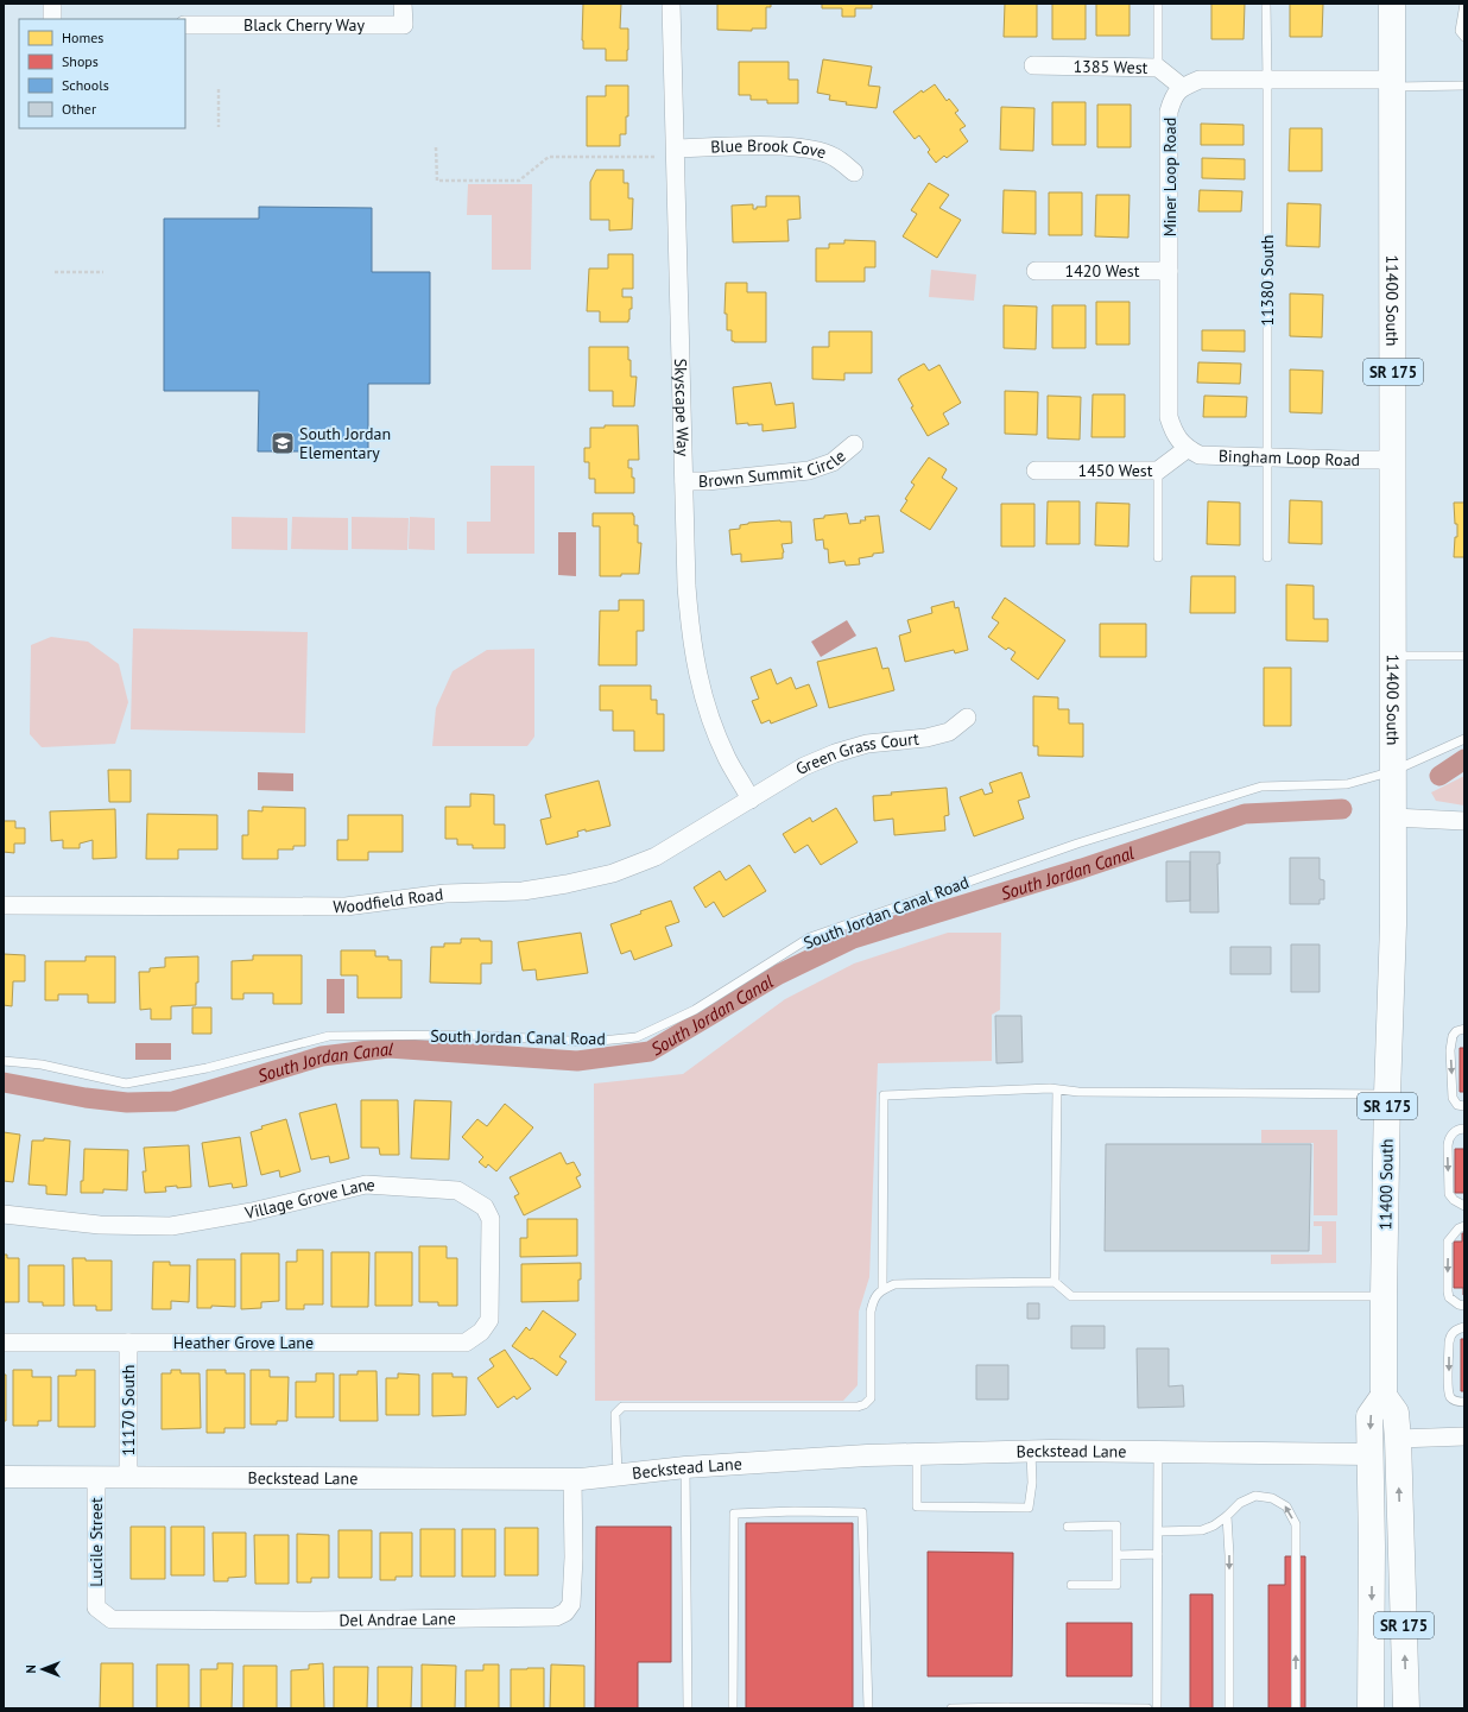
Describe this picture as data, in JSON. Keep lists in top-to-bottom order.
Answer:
{
  "streets": {
    "main road": ["11400 South", "SR 175"],
    "street": [
      "Black Cherry Way",
      "1385 West",
      "Blue Brook Cove",
      "Miner Loop Road",
      "1420 West",
      "Skyscape Way",
      "Bingham Loop Road",
      "Brown Summit Circle",
      "1450 West",
      "Green Grass Court",
      "Woodfield Road",
      "Village Grove Lane",
      "Heather Grove Lane",
      "11170 South",
      "Beckstead Lane",
      "Lucile Street",
      "Del Andrae Lane"
    ],
    "lane": ["11380 South", "South Jordan Canal Road"]
  },
  "crossings": [
    ["1385 West", "Miner Loop Road"],
    ["Blue Brook Cove", "Skyscape Way"],
    ["Miner Loop Road", "1420 West"],
    ["Miner Loop Road", "Bingham Loop Road"],
    ["Miner Loop Road", "1450 West"],
    ["11380 South", "Bingham Loop Road"],
    ["11400 South", "SR 175"],
    ["11400 South", "Bingham Loop Road"],
    ["11400 South", "South Jordan Canal Road"],
    ["SR 175", "Beckstead Lane"],
    ["Skyscape Way", "Brown Summit Circle"],
    ["Skyscape Way", "Green Grass Court"],
    ["Skyscape Way", "Woodfield Road"],
    ["Bingham Loop Road", "1450 West"],
    ["Green Grass Court", "Woodfield Road"],
    ["Village Grove Lane", "Heather Grove Lane"],
    ["Heather Grove Lane", "11170 South"],
    ["11170 South", "Beckstead Lane"],
    ["Beckstead Lane", "Lucile Street"],
    ["Beckstead Lane", "Del Andrae Lane"],
    ["Lucile Street", "Del Andrae Lane"]
  ],
  "water": ["South Jordan Canal"],
  "places": {
    "school or university": ["South Jordan Elementary"]
  },
  "legend": [
    "Homes",
    "Shops",
    "Schools",
    "Other"
  ],
  "north": "left"
}
